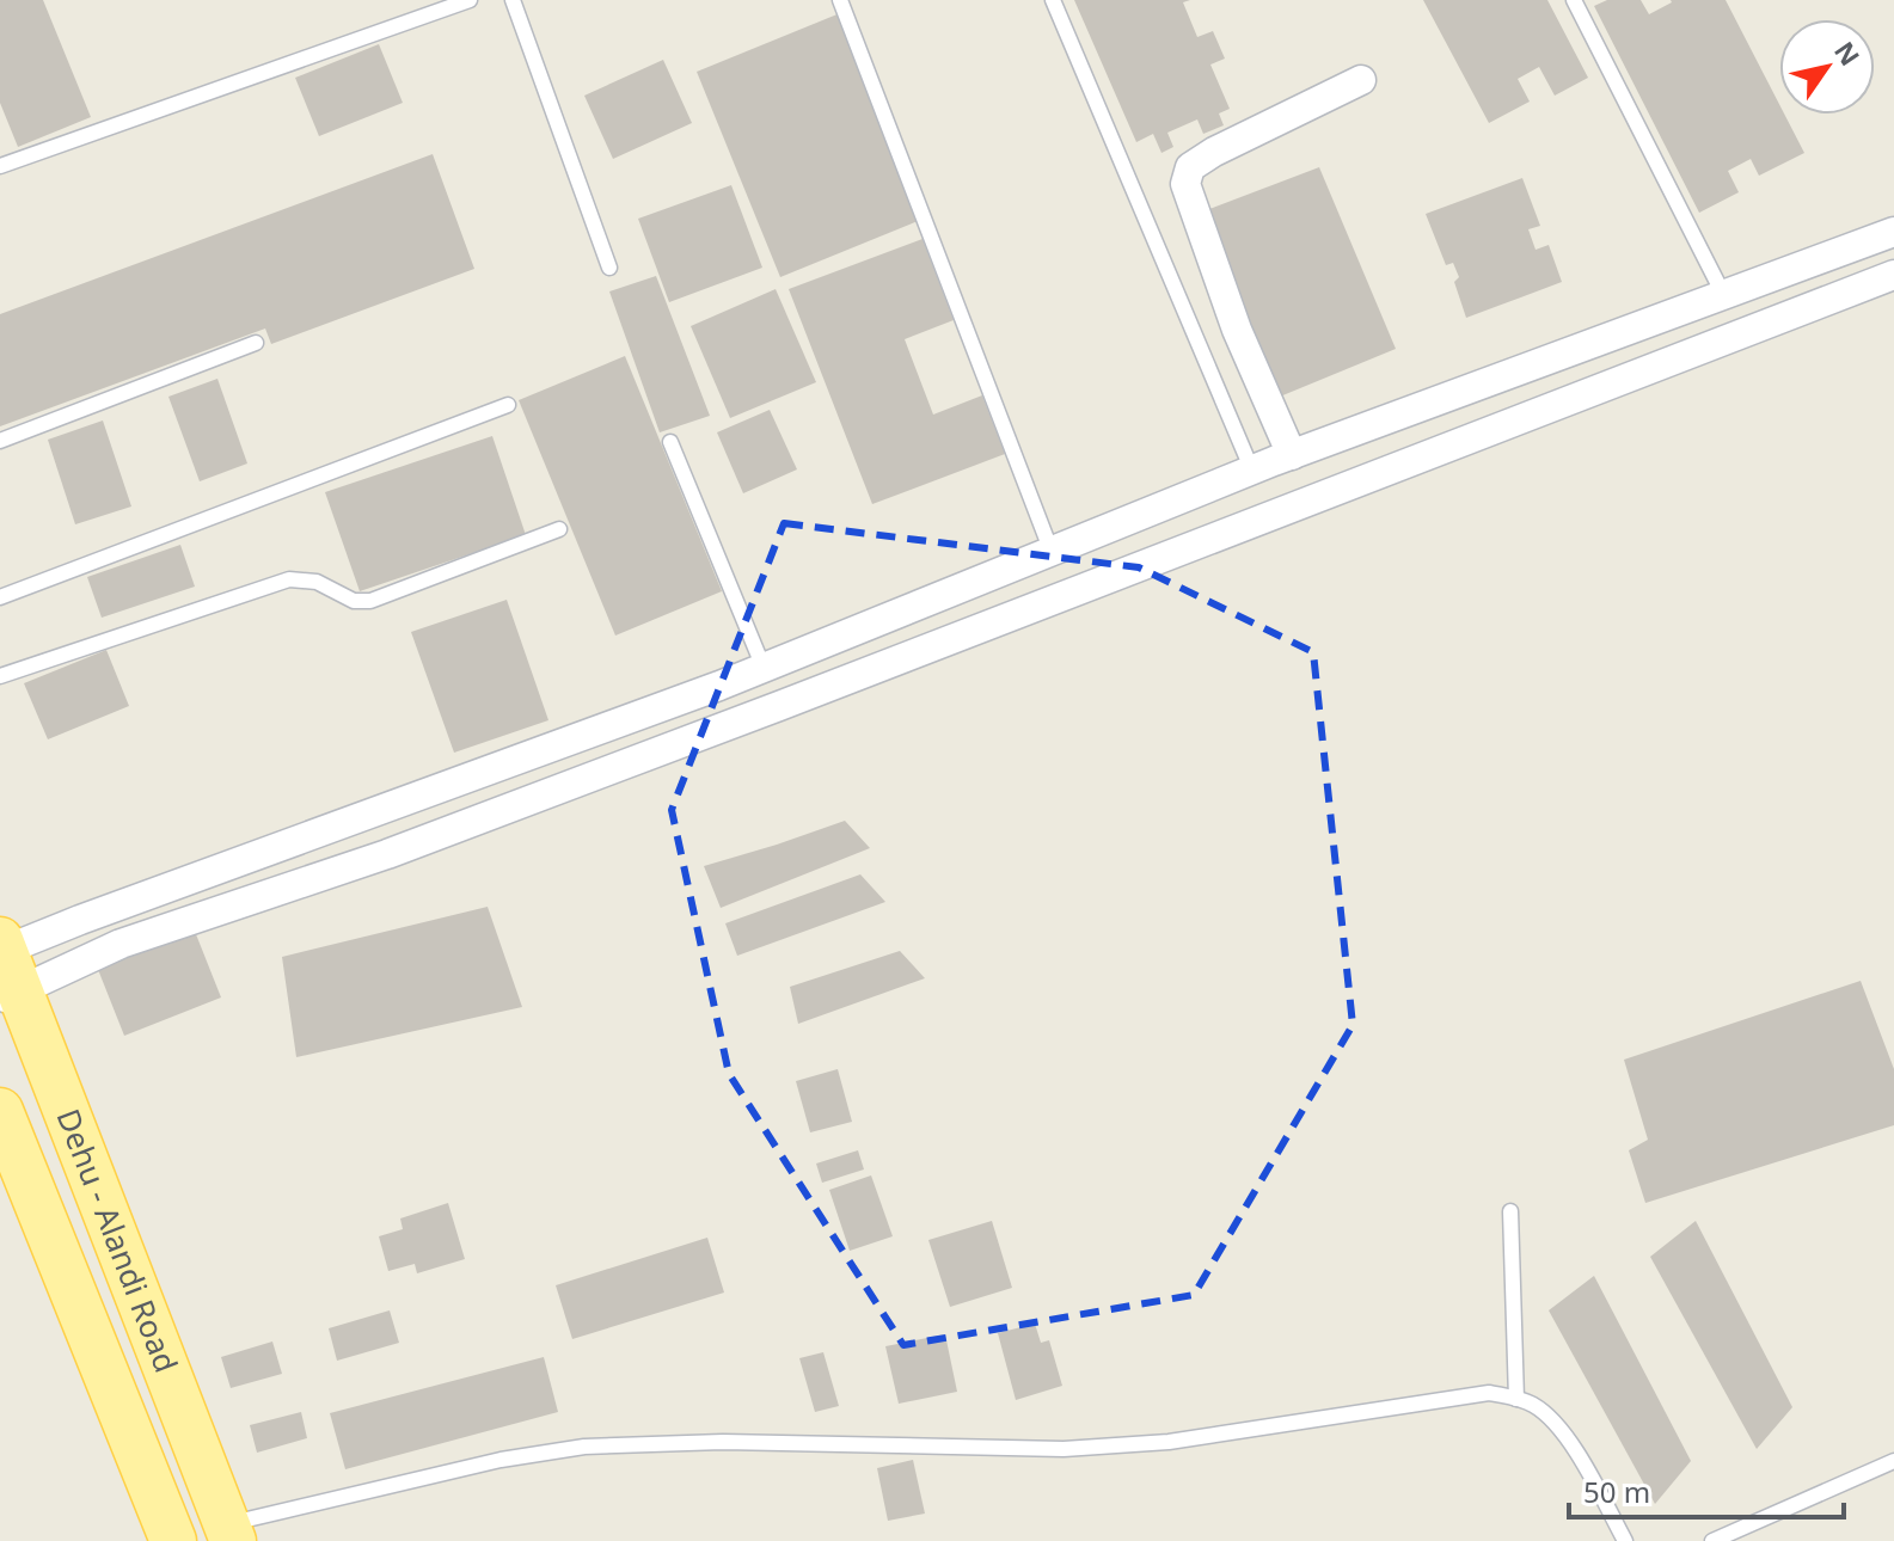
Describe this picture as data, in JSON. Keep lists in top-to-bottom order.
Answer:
{
  "streets": {
    "main road": ["Dehu - Alandi Road"]
  },
  "scale_bar": "50 m",
  "north": "top right"
}
